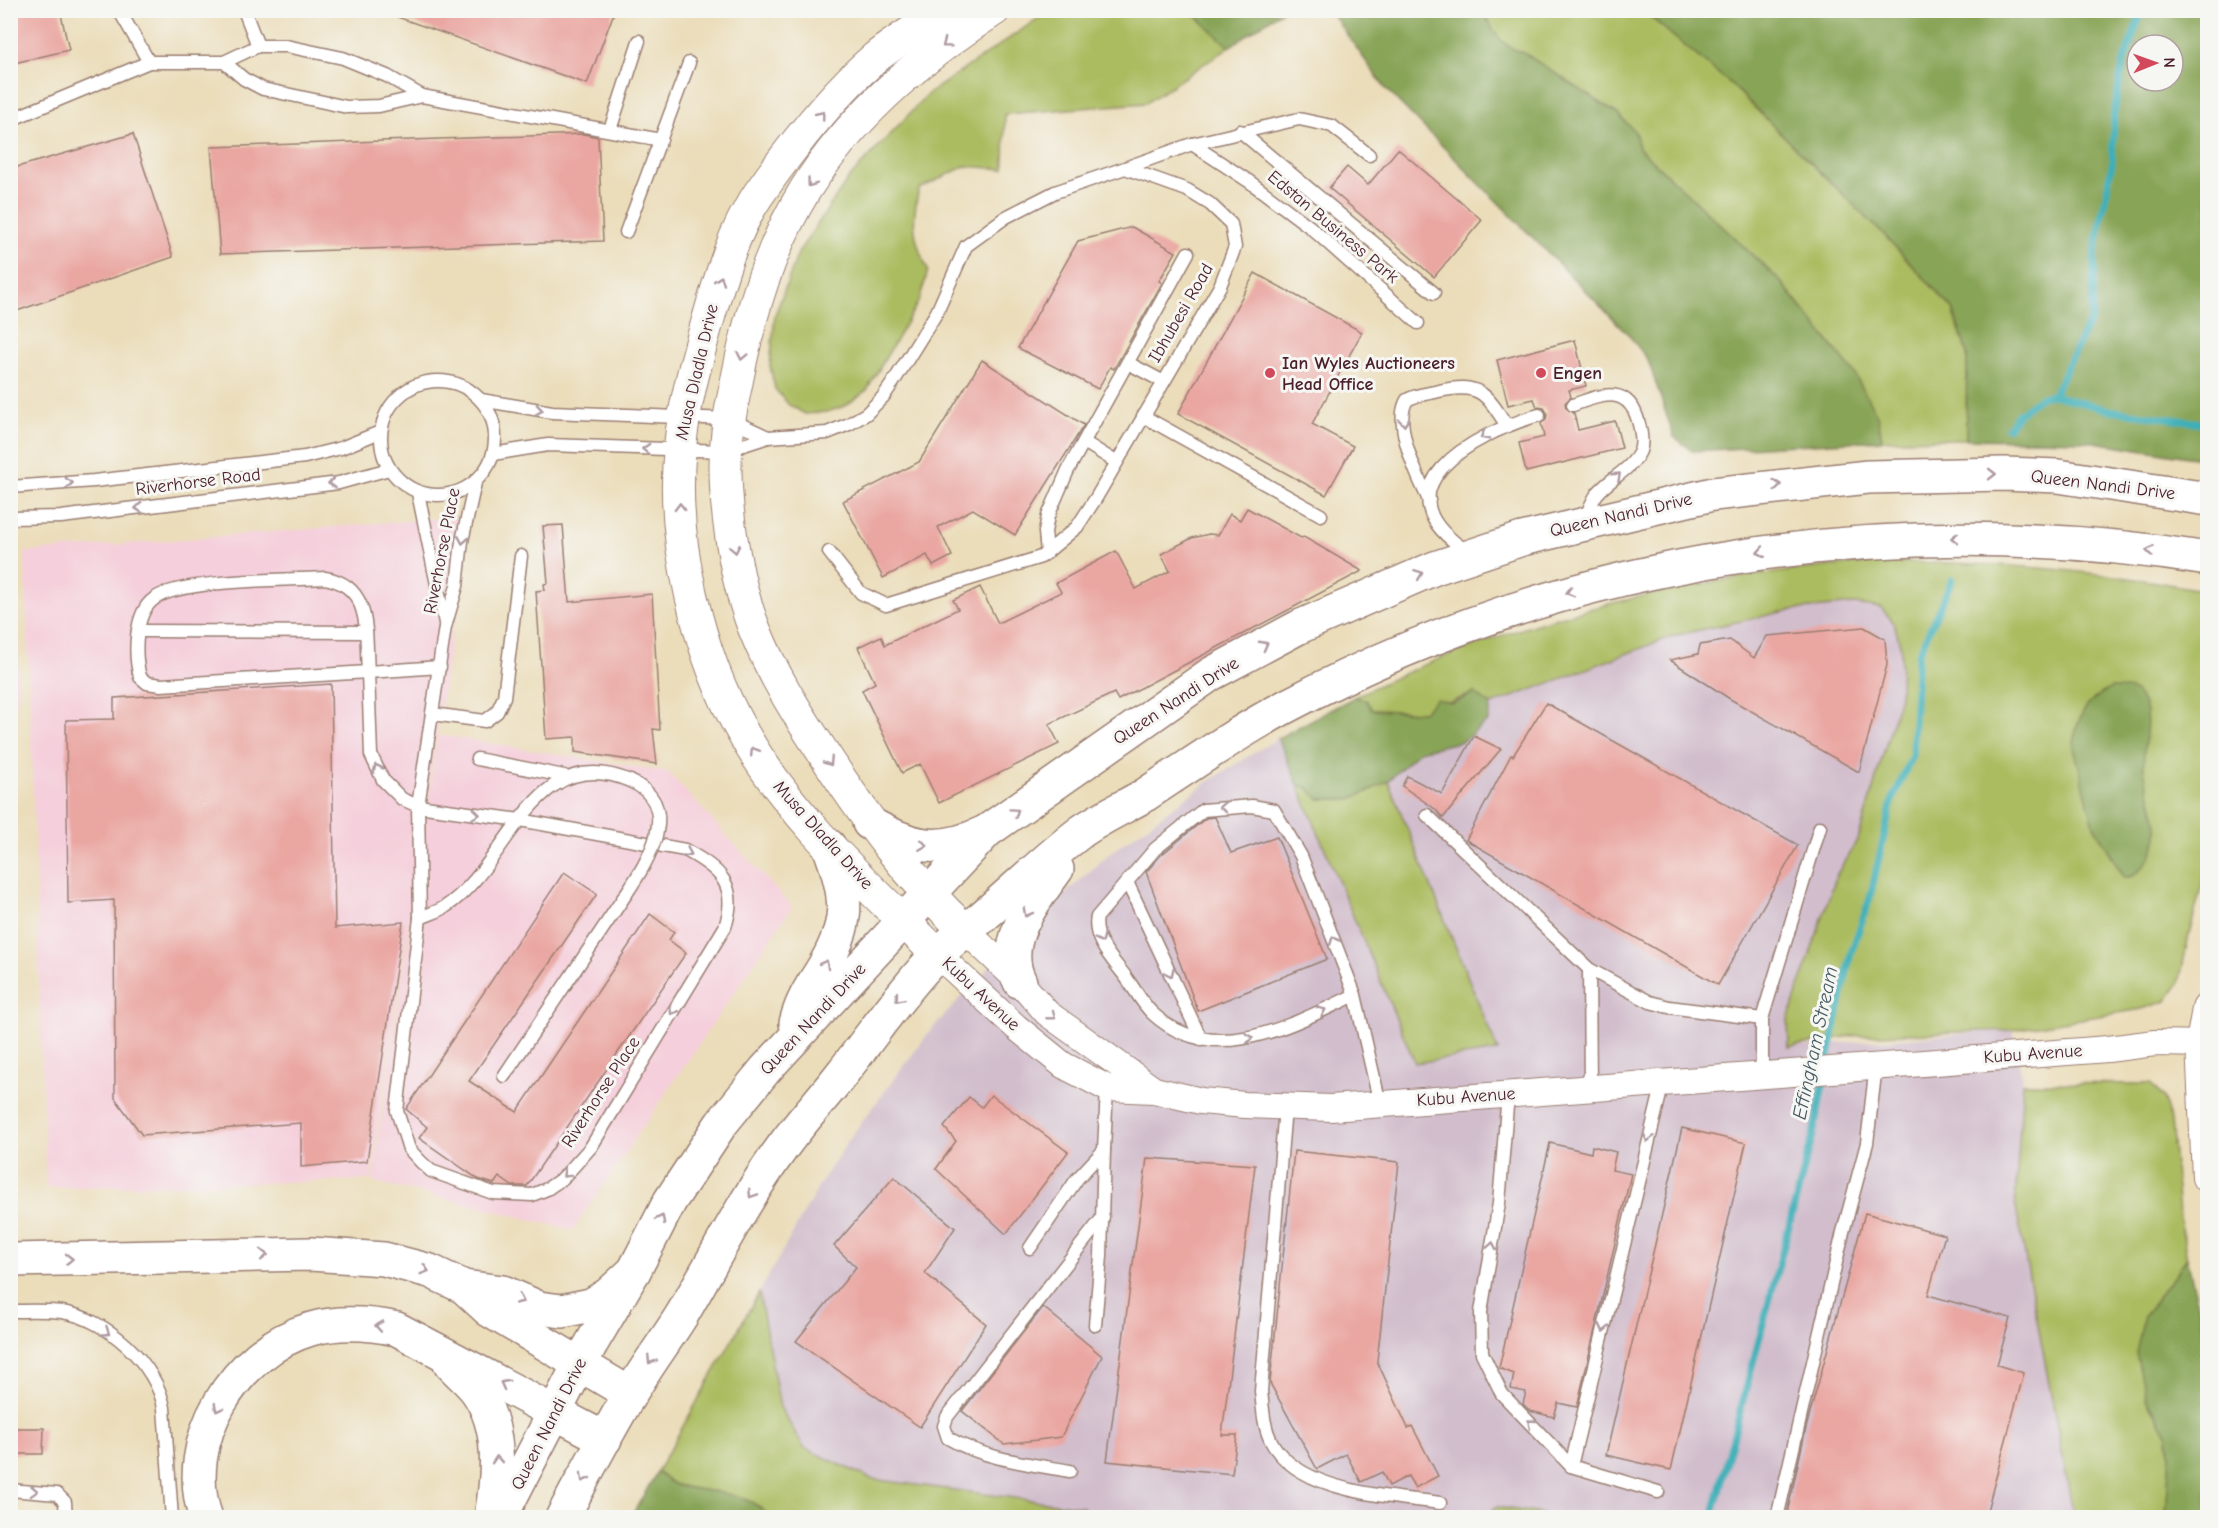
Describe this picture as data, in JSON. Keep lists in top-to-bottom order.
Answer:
{
  "streets": {
    "main road": ["Queen Nandi Drive"],
    "street": ["Musa Dladla Drive", "Kubu Avenue"],
    "lane": [
      "Edstan Business Park",
      "Ibhubesi Road",
      "Riverhorse Road",
      "Riverhorse Place"
    ]
  },
  "crossings": [
    ["Musa Dladla Drive", "Queen Nandi Drive"],
    ["Musa Dladla Drive", "Kubu Avenue"],
    ["Riverhorse Road", "Riverhorse Place"]
  ],
  "one_way": ["Musa Dladla Drive"],
  "water": ["Effingham Stream"],
  "places": ["Ian Wyles Auctioneers Head Office", "Engen"],
  "north": "right"
}
